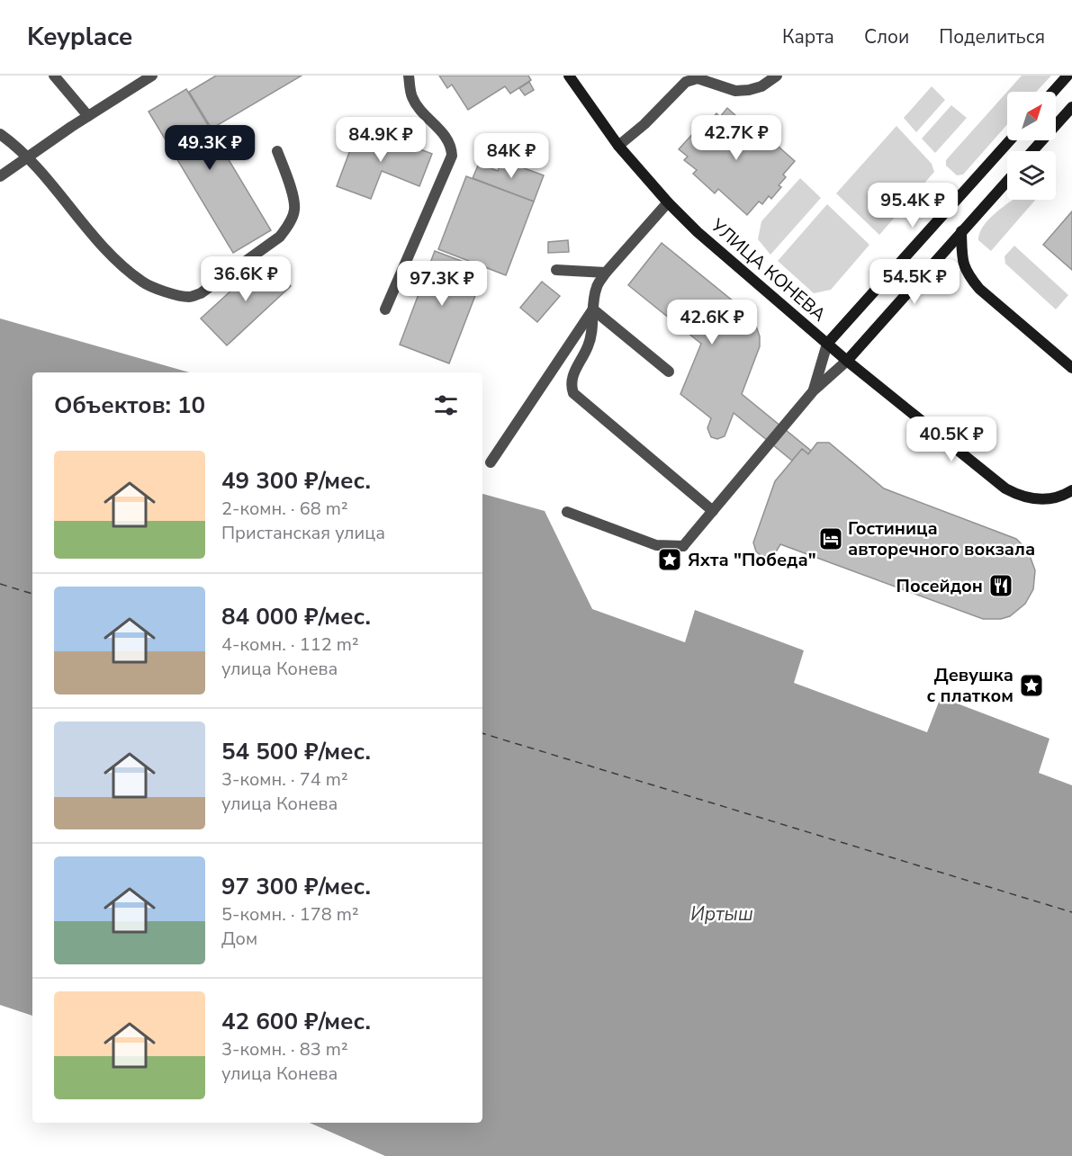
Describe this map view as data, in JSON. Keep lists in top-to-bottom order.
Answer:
{
  "streets": {
    "main road": ["УЛИЦА КОНЕВА"]
  },
  "water": ["Иртыш"],
  "places": {
    "hotel": ["Гостиница авторечного вокзала"],
    "place": ["Яхта \"Победа\"", "Девушка с платком"],
    "restaurant": ["Посейдон"]
  },
  "north": "top right",
  "page": {
    "header": "Keyplace",
    "nav": ["Карта", "Слои", "Поделиться"],
    "price": [
      "42.7K ₽",
      "84.9K ₽",
      "49.3K ₽",
      "84K ₽",
      "95.4K ₽",
      "36.6K ₽",
      "54.5K ₽",
      "97.3K ₽",
      "42.6K ₽",
      "40.5K ₽"
    ],
    "heading": "Объектов: 10",
    "list": [
      {
        "name": "49 300 ₽/мес.",
        "note": "2-комн. · 68 m² · Пристанская улица"
      },
      {
        "name": "84 000 ₽/мес.",
        "note": "4-комн. · 112 m² · улица Конева"
      },
      {
        "name": "54 500 ₽/мес.",
        "note": "3-комн. · 74 m² · улица Конева"
      },
      {
        "name": "97 300 ₽/мес.",
        "note": "5-комн. · 178 m² · Дом"
      },
      {
        "name": "42 600 ₽/мес.",
        "note": "3-комн. · 83 m² · улица Конева"
      }
    ]
  }
}
